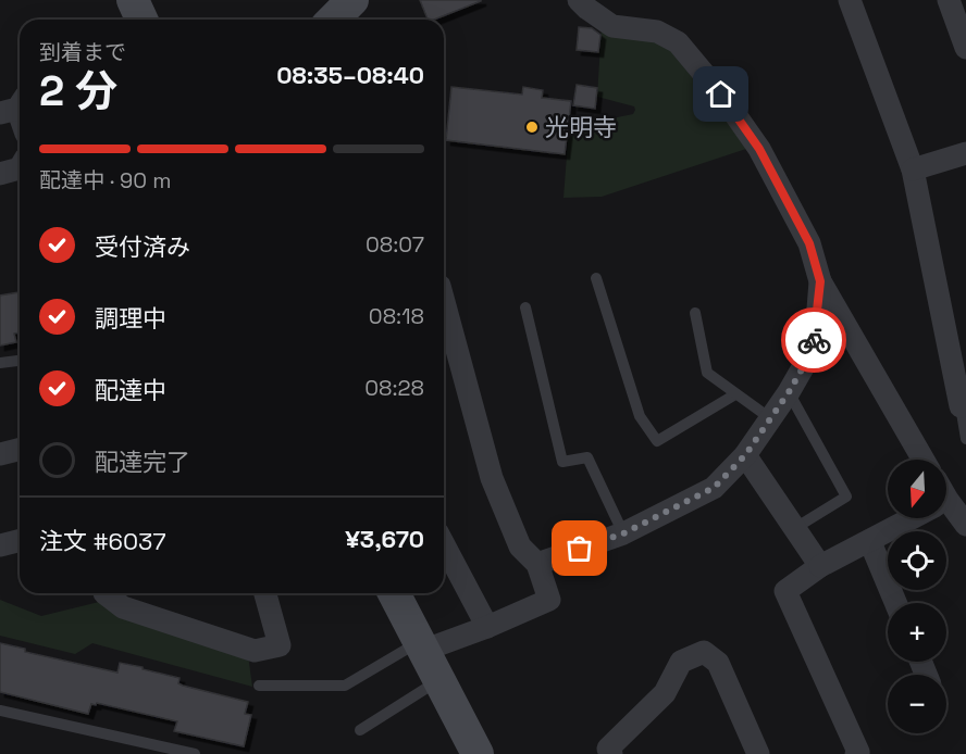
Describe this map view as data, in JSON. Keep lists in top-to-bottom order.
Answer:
{
  "places": ["光明寺"],
  "north": "bottom",
  "page": {
    "heading": ["2 分", "到着まで", "08:35–08:40"],
    "panel": ["注文 #6037", "¥3,670"],
    "bar": "配達中 · 90 m",
    "list": [
      ["受付済み", "08:07"],
      ["調理中", "08:18"],
      ["配達中", "08:28"],
      "配達完了"
    ],
    "map_buttons": ["+", "−"]
  }
}
